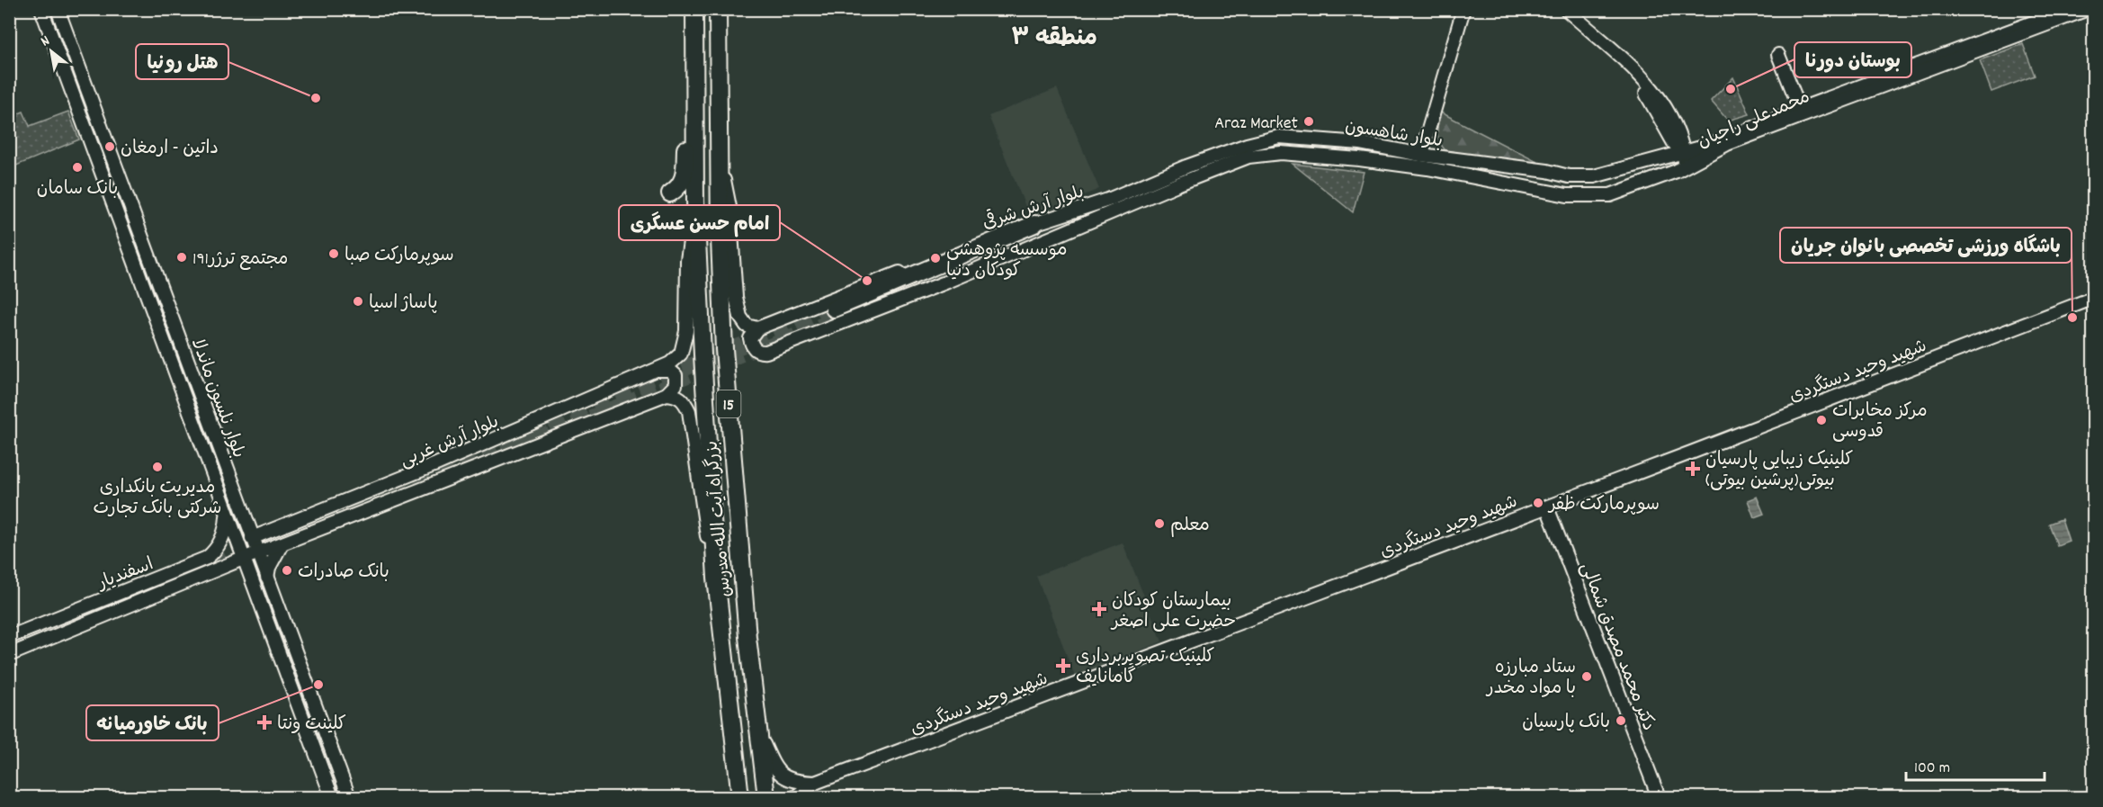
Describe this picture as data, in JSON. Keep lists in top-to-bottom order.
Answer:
{
  "streets": {
    "highway": ["15", "بزرگراه آیت الله مدرس"],
    "main road": [
      "محمدعلی راجیان",
      "بلوار شاهسون",
      "بلوار آرش شرقی",
      "شهید وحید دستگردی",
      "بلوار نلسون ماندلا",
      "بلوار آرش غربی",
      "اسفندیار",
      "دکتر محمد مصدق شمالی"
    ]
  },
  "crossings": [
    ["محمدعلی راجیان", "بلوار شاهسون"],
    ["بلوار شاهسون", "بلوار آرش شرقی"],
    ["شهید وحید دستگردی", "بزرگراه آیت الله مدرس"],
    ["شهید وحید دستگردی", "دکتر محمد مصدق شمالی"],
    ["بلوار نلسون ماندلا", "بلوار آرش غربی"],
    ["بلوار نلسون ماندلا", "اسفندیار"],
    ["بلوار آرش غربی", "بزرگراه آیت الله مدرس"],
    ["بلوار آرش غربی", "اسفندیار"]
  ],
  "districts": ["منطقه ۳"],
  "places": {
    "other": [
      "بوستان دورنا",
      "هتل رونیا",
      "Araz Market",
      "داتین - ارمغان",
      "بانک سامان",
      "سوپرمارکت صبا",
      "مجتمع ترژر191",
      "موسسه پژوهشی کودکان دنیا",
      "امام حسن عسگری",
      "پاساژ اسیا",
      "باشگاه ورزشی تخصصی بانوان جریان",
      "مرکز مخابرات قدوسی",
      "مدیریت بانکداری شرکتی بانک تجارت",
      "سوپرمارکت ظفر",
      "معلم",
      "بانک صادرات",
      "ستاد مبارزه با مواد مخدر",
      "بانک خاورمیانه",
      "بانک پارسیان"
    ],
    "health": [
      "کلینیک زیبایی پارسیان بیوتی(پرشین بیوتی)",
      "بیمارستان کودکان حضرت علی اصغر",
      "کلینیک تصویربرداری گامانایف",
      "کلینت ونتا"
    ]
  },
  "scale_bar": "100 m",
  "north": "top left"
}
